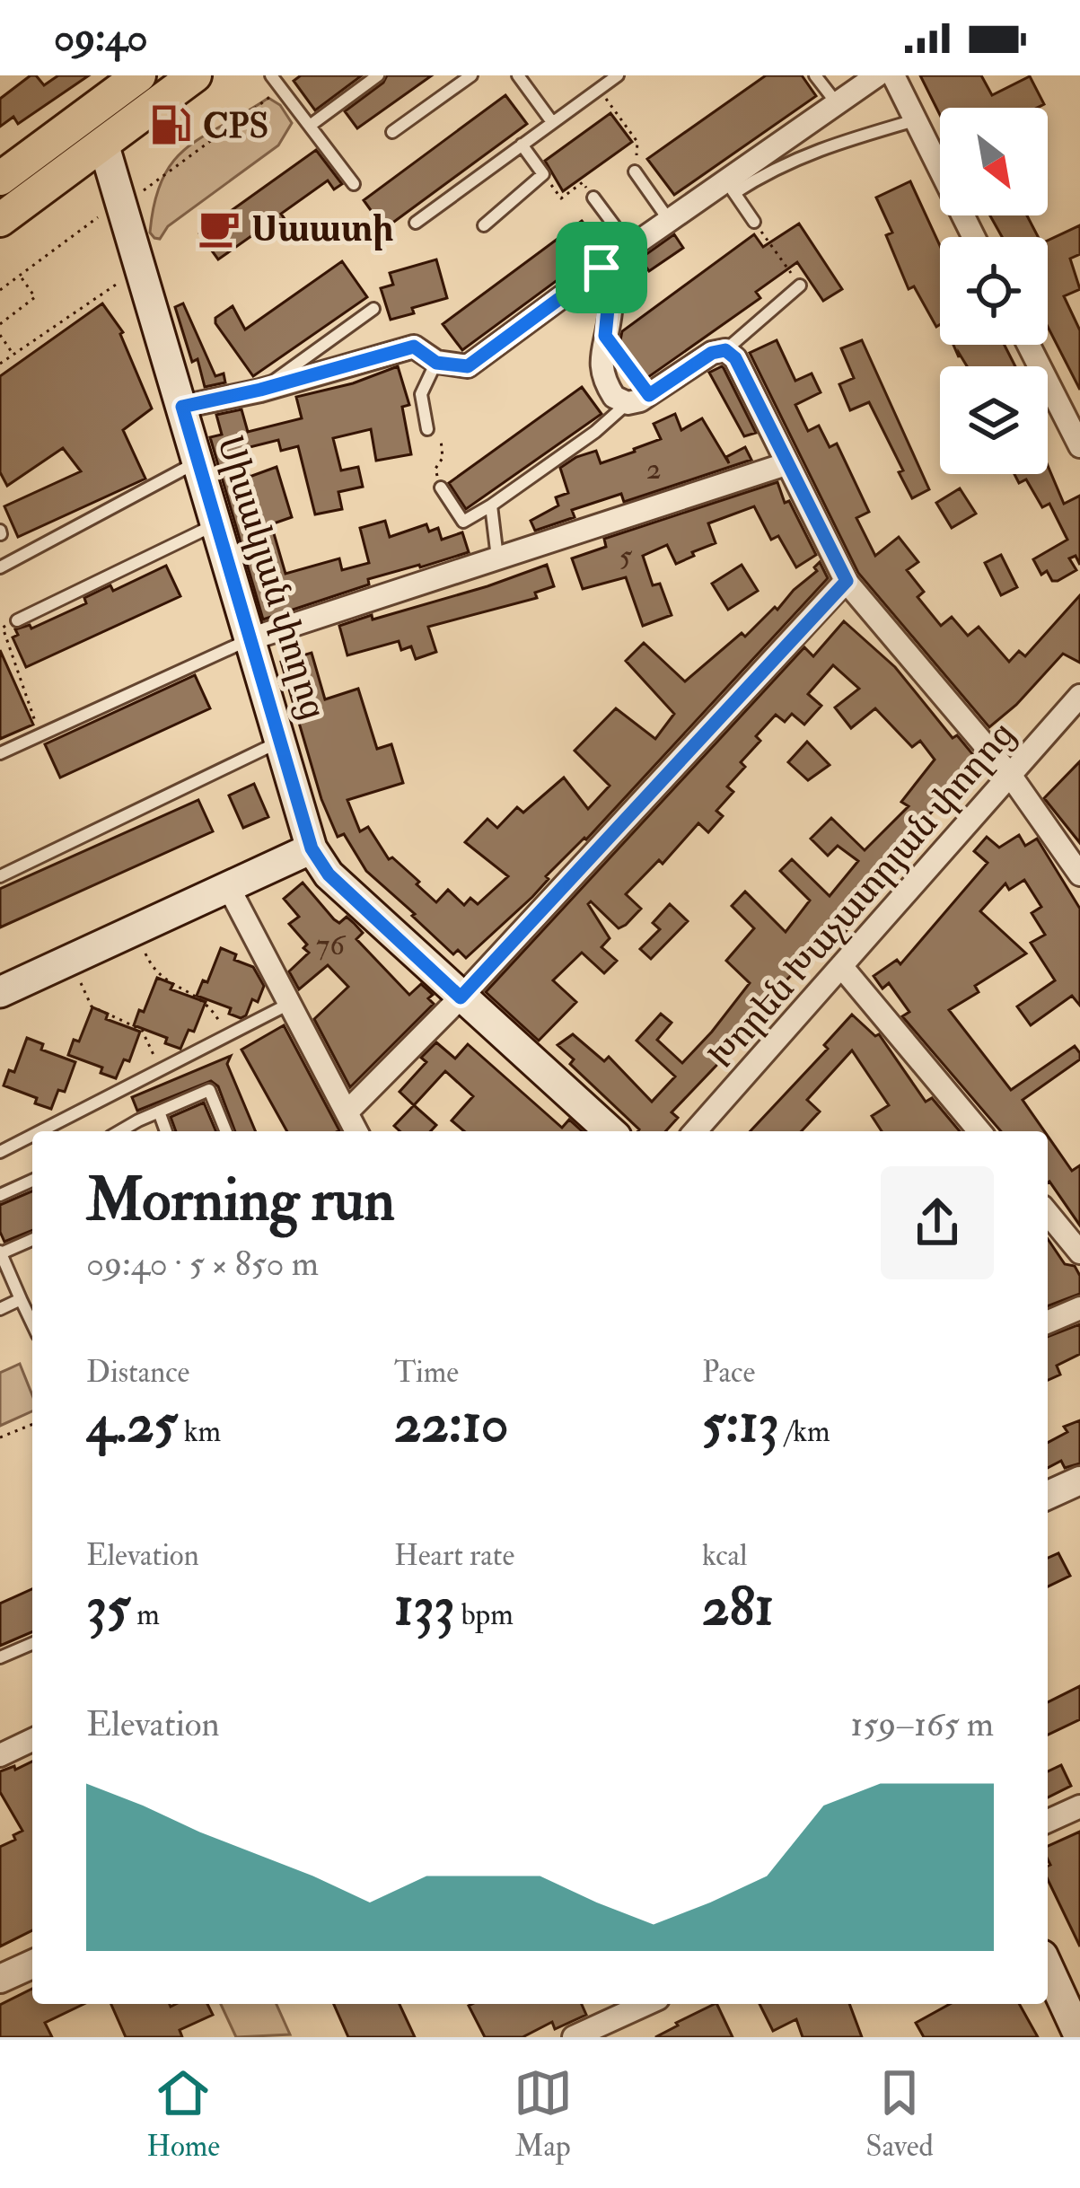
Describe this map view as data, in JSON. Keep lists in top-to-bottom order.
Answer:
{
  "streets": {
    "main road": ["Սիսակյան փողոց"],
    "street": ["Խորեն Խաչատրյան փողոց"]
  },
  "places": {
    "fuel station": ["CPS"],
    "cafe": ["Սաատի"]
  },
  "house_numbers": ["2", "5", "76"],
  "north": "bottom right",
  "page": {
    "status": "09:40",
    "heading": ["Morning run", "09:40 · 5 × 850 m"],
    "stats": [
      ["Distance", "4.25 km"],
      ["Time", "22:10"],
      ["Pace", "5:13 /km"],
      ["Elevation", "35 m"],
      ["Heart rate", "133 bpm"],
      ["kcal", "281"]
    ],
    "chart": ["Elevation", "159–165 m"],
    "tabs": ["Home", "Map", "Saved"]
  }
}
